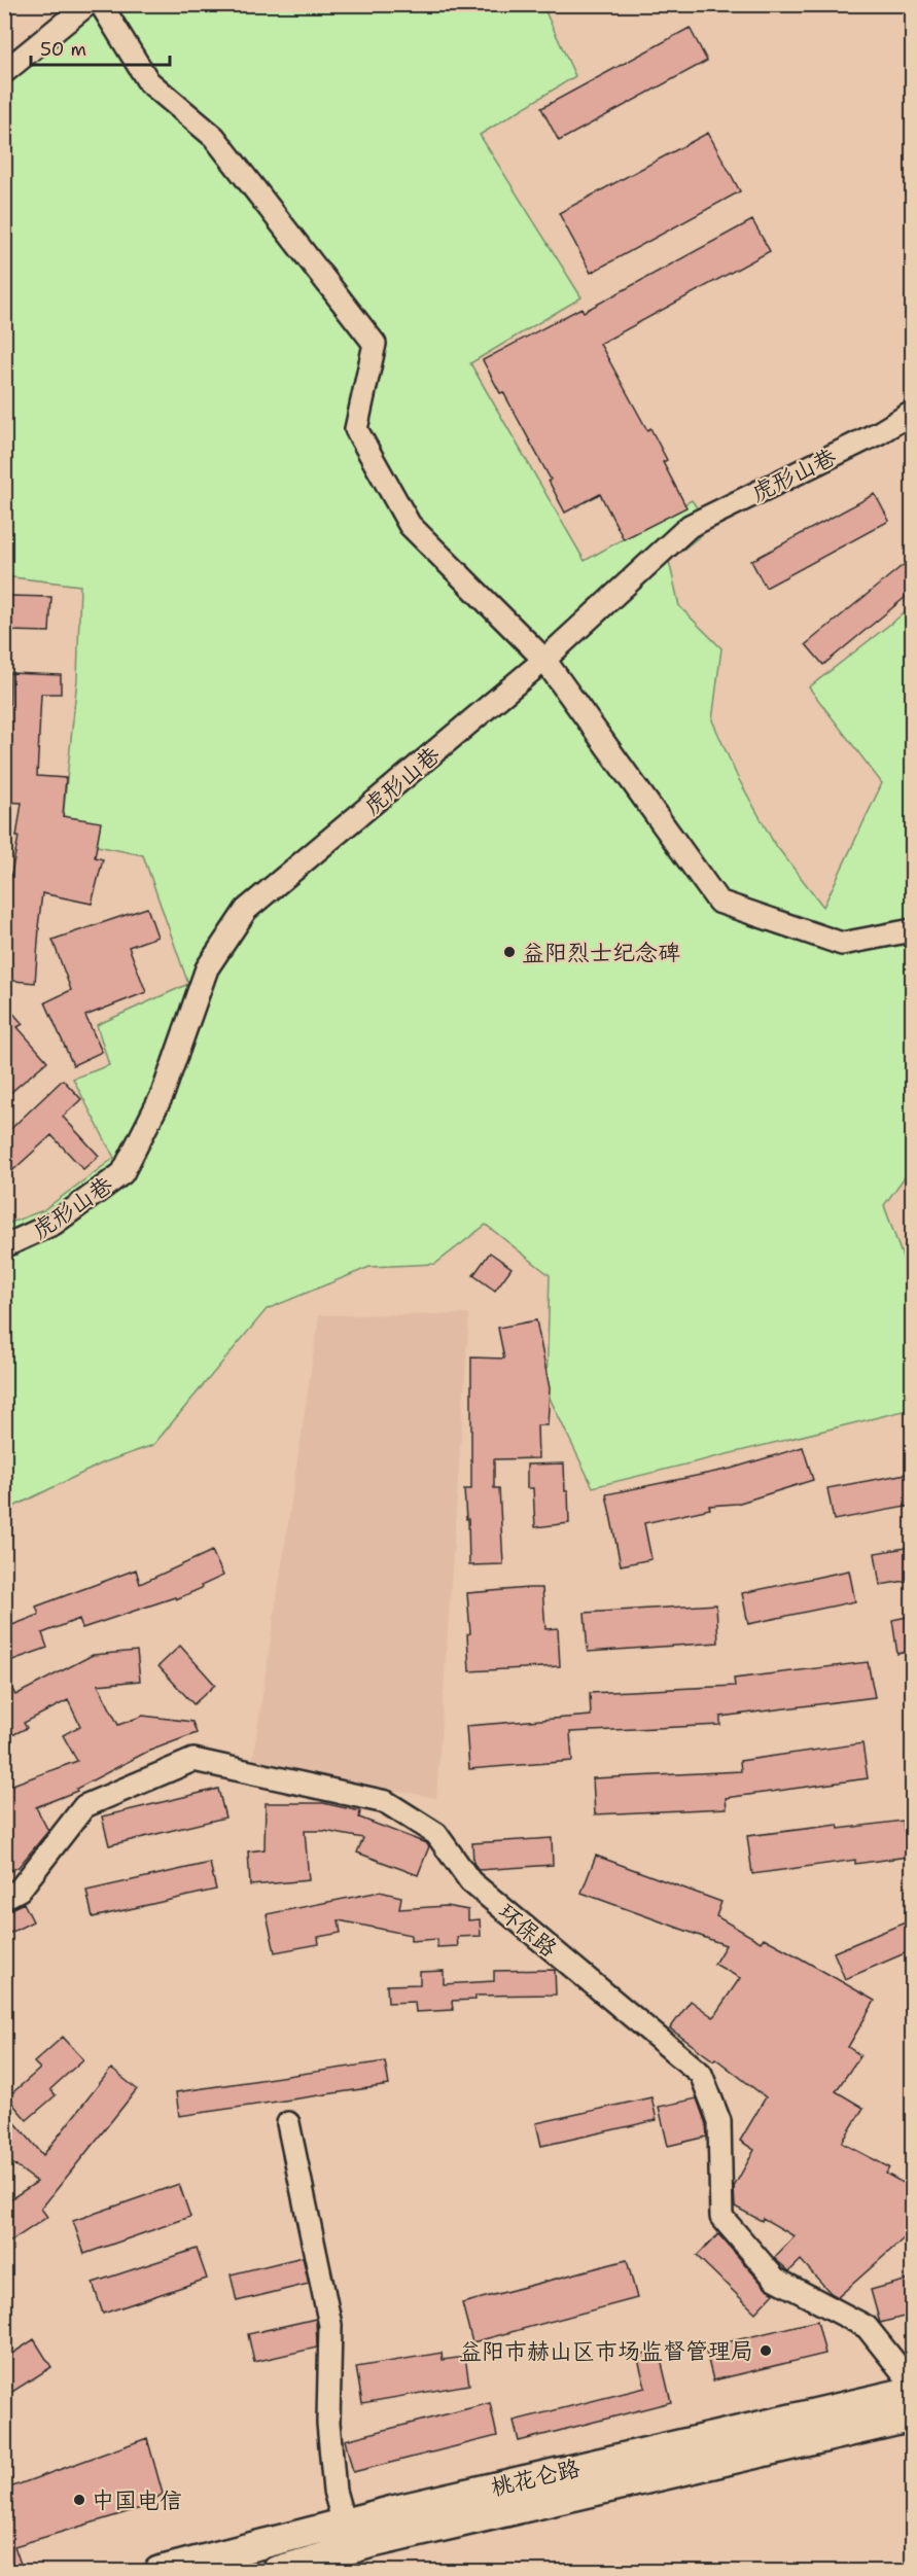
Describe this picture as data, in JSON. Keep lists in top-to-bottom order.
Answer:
{
  "streets": {
    "main road": ["桃花仑路"],
    "street": ["虎形山巷", "环保路"]
  },
  "places": ["益阳烈士纪念碑", "益阳市赫山区市场监督管理局", "中国电信"],
  "scale_bar": "50 m"
}
